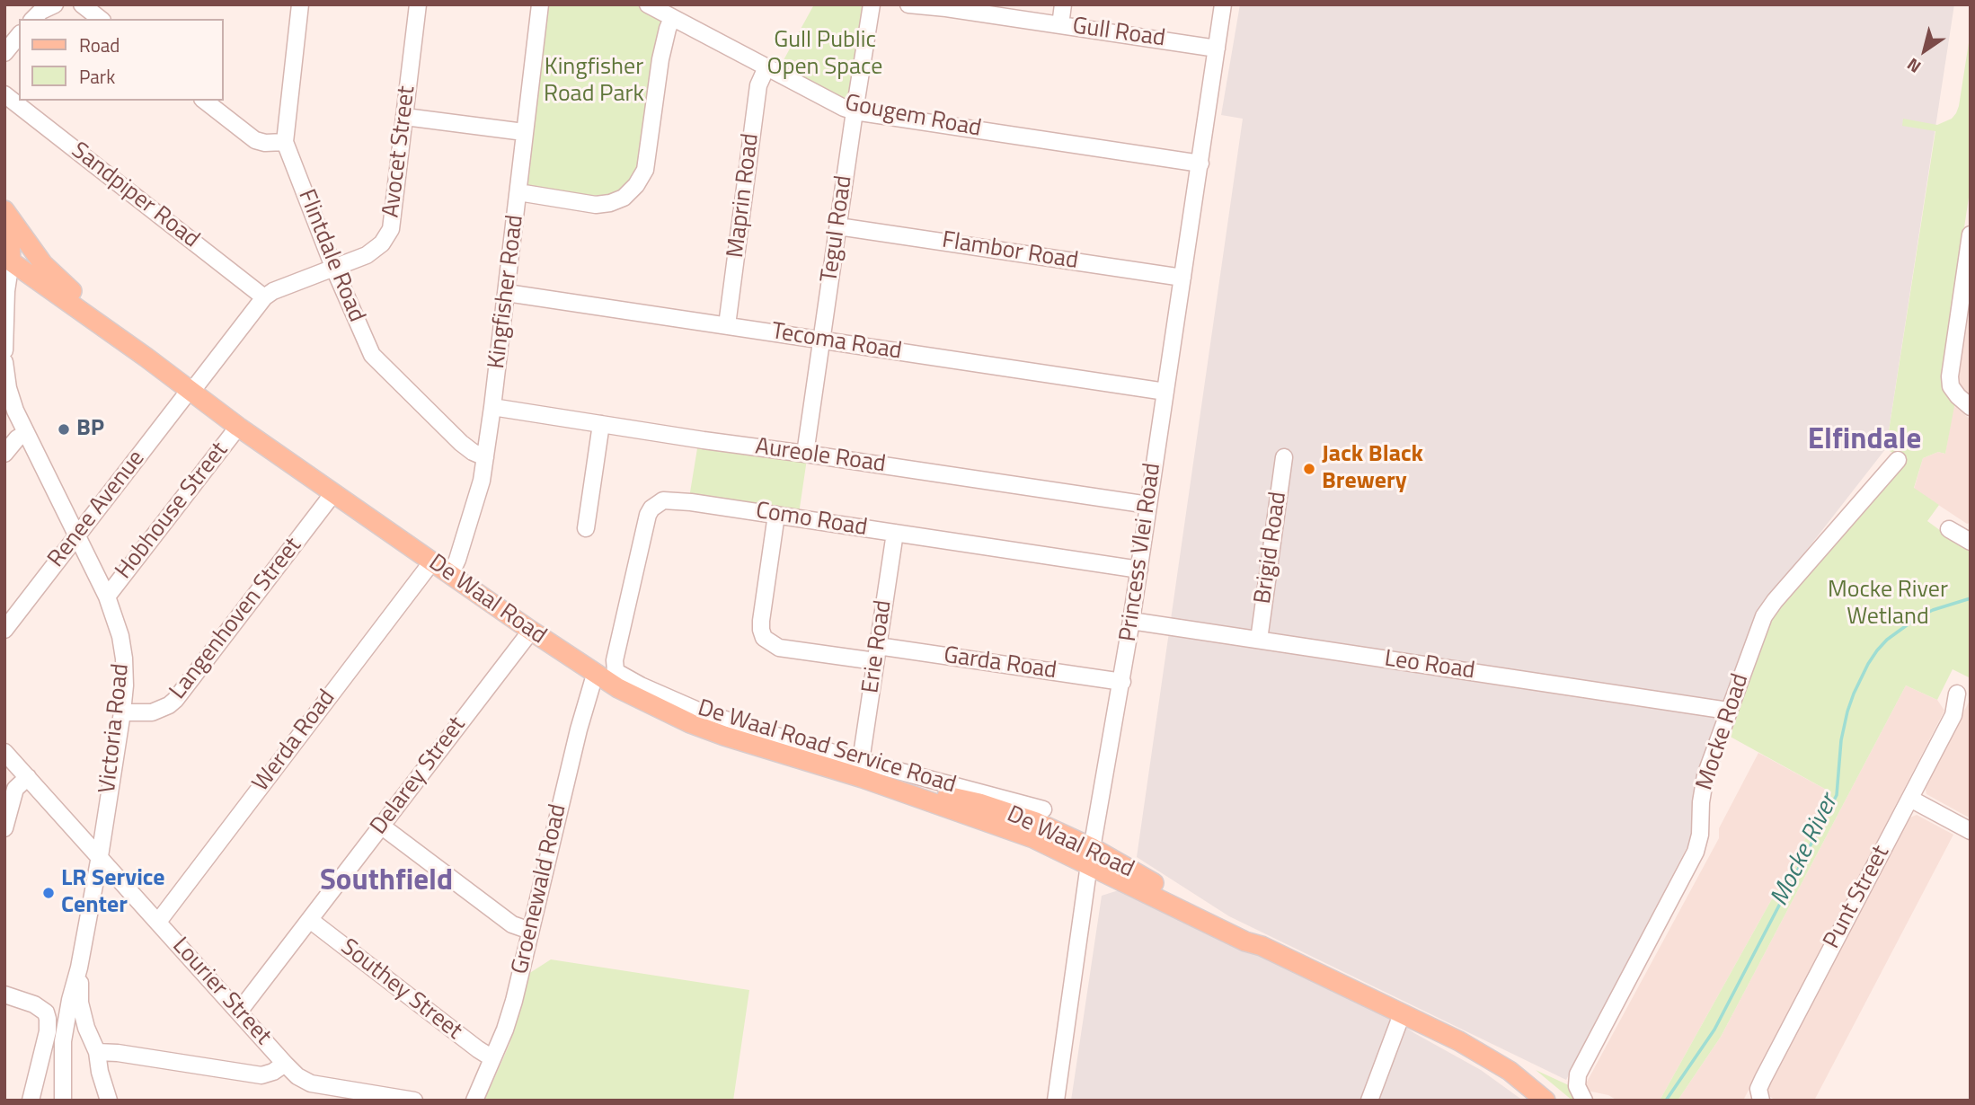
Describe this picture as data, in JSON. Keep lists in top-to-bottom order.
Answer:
{
  "streets": {
    "main road": ["De Waal Road"],
    "street": [
      "Gull Road",
      "Gougem Road",
      "Avocet Street",
      "Sandpiper Road",
      "Maprin Road",
      "Tegul Road",
      "Flambor Road",
      "Flintdale Road",
      "Kingfisher Road",
      "Tecoma Road",
      "Aureole Road",
      "Renee Avenue",
      "Hobhouse Street",
      "Como Road",
      "Brigid Road",
      "Princess Vlei Road",
      "Langenhoven Street",
      "Erie Road",
      "Garda Road",
      "Leo Road",
      "Victoria Road",
      "Mocke Road",
      "Werda Road",
      "De Waal Road Service Road",
      "Delarey Street",
      "Groenewald Road",
      "Punt Street",
      "Southey Street",
      "Lourier Street"
    ]
  },
  "crossings": [
    ["Gull Road", "Princess Vlei Road"],
    ["Gougem Road", "Maprin Road"],
    ["Gougem Road", "Tegul Road"],
    ["Gougem Road", "Princess Vlei Road"],
    ["Avocet Street", "Sandpiper Road"],
    ["Avocet Street", "Flintdale Road"],
    ["Avocet Street", "Renee Avenue"],
    ["Sandpiper Road", "Renee Avenue"],
    ["Maprin Road", "Tecoma Road"],
    ["Tegul Road", "Flambor Road"],
    ["Tegul Road", "Tecoma Road"],
    ["Tegul Road", "Aureole Road"],
    ["Flambor Road", "Princess Vlei Road"],
    ["Flintdale Road", "Kingfisher Road"],
    ["Kingfisher Road", "Tecoma Road"],
    ["Kingfisher Road", "Aureole Road"],
    ["Kingfisher Road", "De Waal Road"],
    ["Tecoma Road", "Princess Vlei Road"],
    ["Aureole Road", "Princess Vlei Road"],
    ["Renee Avenue", "De Waal Road"],
    ["Renee Avenue", "Victoria Road"],
    ["Hobhouse Street", "De Waal Road"],
    ["Hobhouse Street", "Victoria Road"],
    ["Como Road", "Princess Vlei Road"],
    ["Como Road", "Erie Road"],
    ["Como Road", "Garda Road"],
    ["Como Road", "De Waal Road Service Road"],
    ["Brigid Road", "Leo Road"],
    ["Princess Vlei Road", "De Waal Road"],
    ["Princess Vlei Road", "Garda Road"],
    ["Princess Vlei Road", "Leo Road"],
    ["De Waal Road", "Langenhoven Street"],
    ["De Waal Road", "Erie Road"],
    ["De Waal Road", "Werda Road"],
    ["De Waal Road", "De Waal Road Service Road"],
    ["De Waal Road", "Delarey Street"],
    ["De Waal Road", "Groenewald Road"],
    ["Langenhoven Street", "Victoria Road"],
    ["Erie Road", "Garda Road"],
    ["Erie Road", "De Waal Road Service Road"],
    ["Leo Road", "Mocke Road"],
    ["Victoria Road", "Lourier Street"],
    ["Werda Road", "Lourier Street"],
    ["Delarey Street", "Southey Street"],
    ["Delarey Street", "Lourier Street"],
    ["Groenewald Road", "Southey Street"]
  ],
  "districts": ["Elfindale", "Southfield"],
  "water": ["Mocke River"],
  "parks": ["Gull Public Open Space", "Kingfisher Road Park", "Mocke River Wetland"],
  "places": ["BP", "Jack Black Brewery", "LR Service Center"],
  "legend": ["Road", "Park"],
  "north": "bottom left"
}
